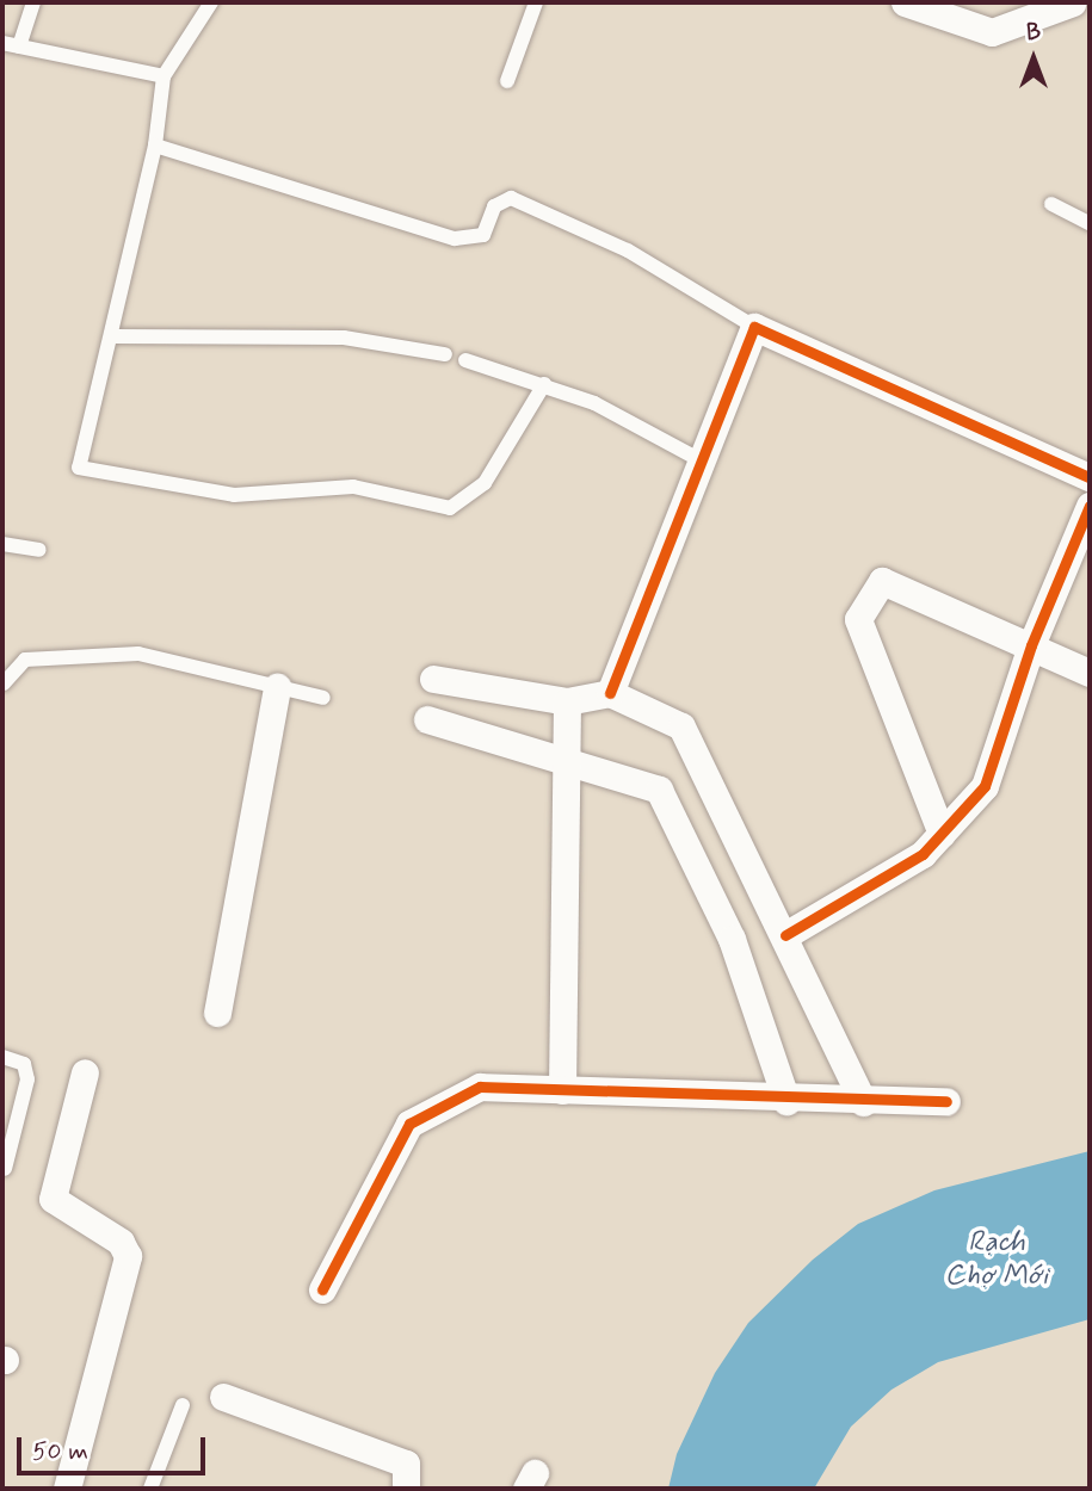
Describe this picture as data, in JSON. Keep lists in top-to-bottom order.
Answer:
{
  "water": ["Rạch Chợ Mới"],
  "scale_bar": "50 m",
  "north": "top"
}
